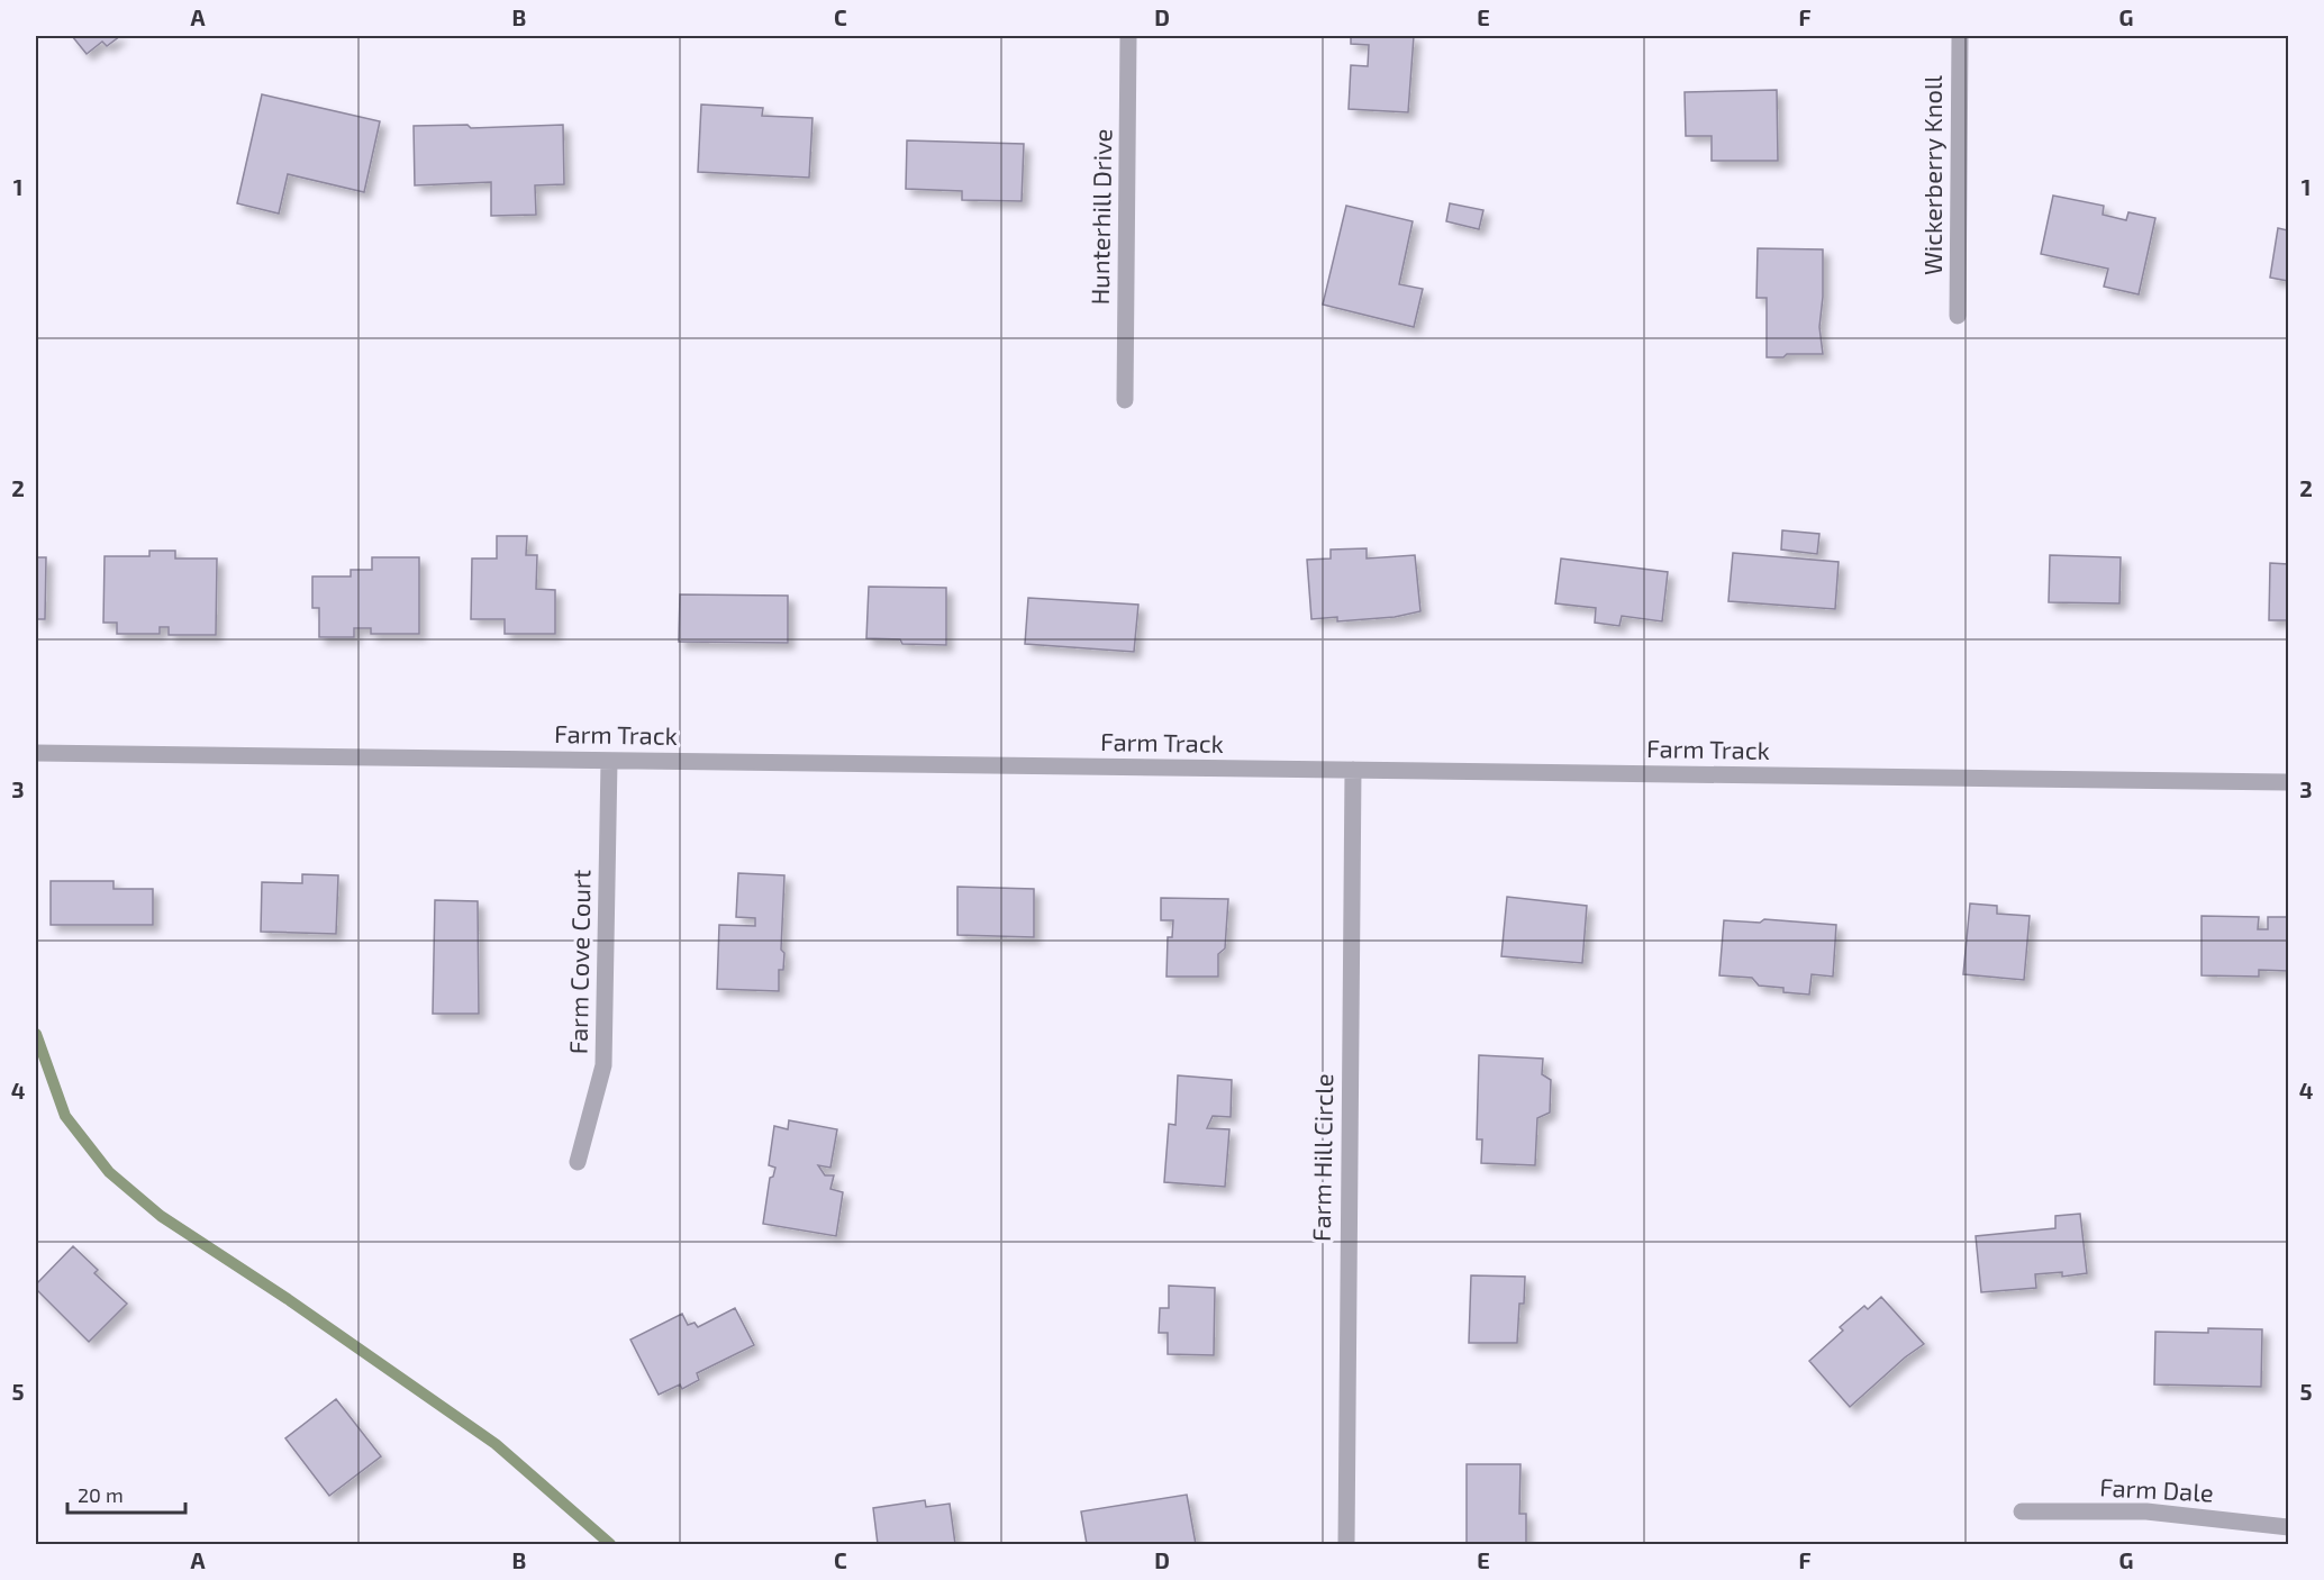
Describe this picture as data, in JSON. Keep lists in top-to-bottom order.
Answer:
{
  "streets": {
    "street": [
      "Wickerberry Knoll",
      "Hunterhill Drive",
      "Farm Track",
      "Farm Cove Court",
      "Farm Hill Circle",
      "Farm Dale"
    ]
  },
  "crossings": [
    ["Farm Track", "Farm Cove Court"],
    ["Farm Track", "Farm Hill Circle"]
  ],
  "scale_bar": "20 m",
  "grid": {
    "columns": [
      "A",
      "B",
      "C",
      "D",
      "E",
      "F",
      "G"
    ],
    "rows": [
      "1",
      "2",
      "3",
      "4",
      "5"
    ]
  }
}
